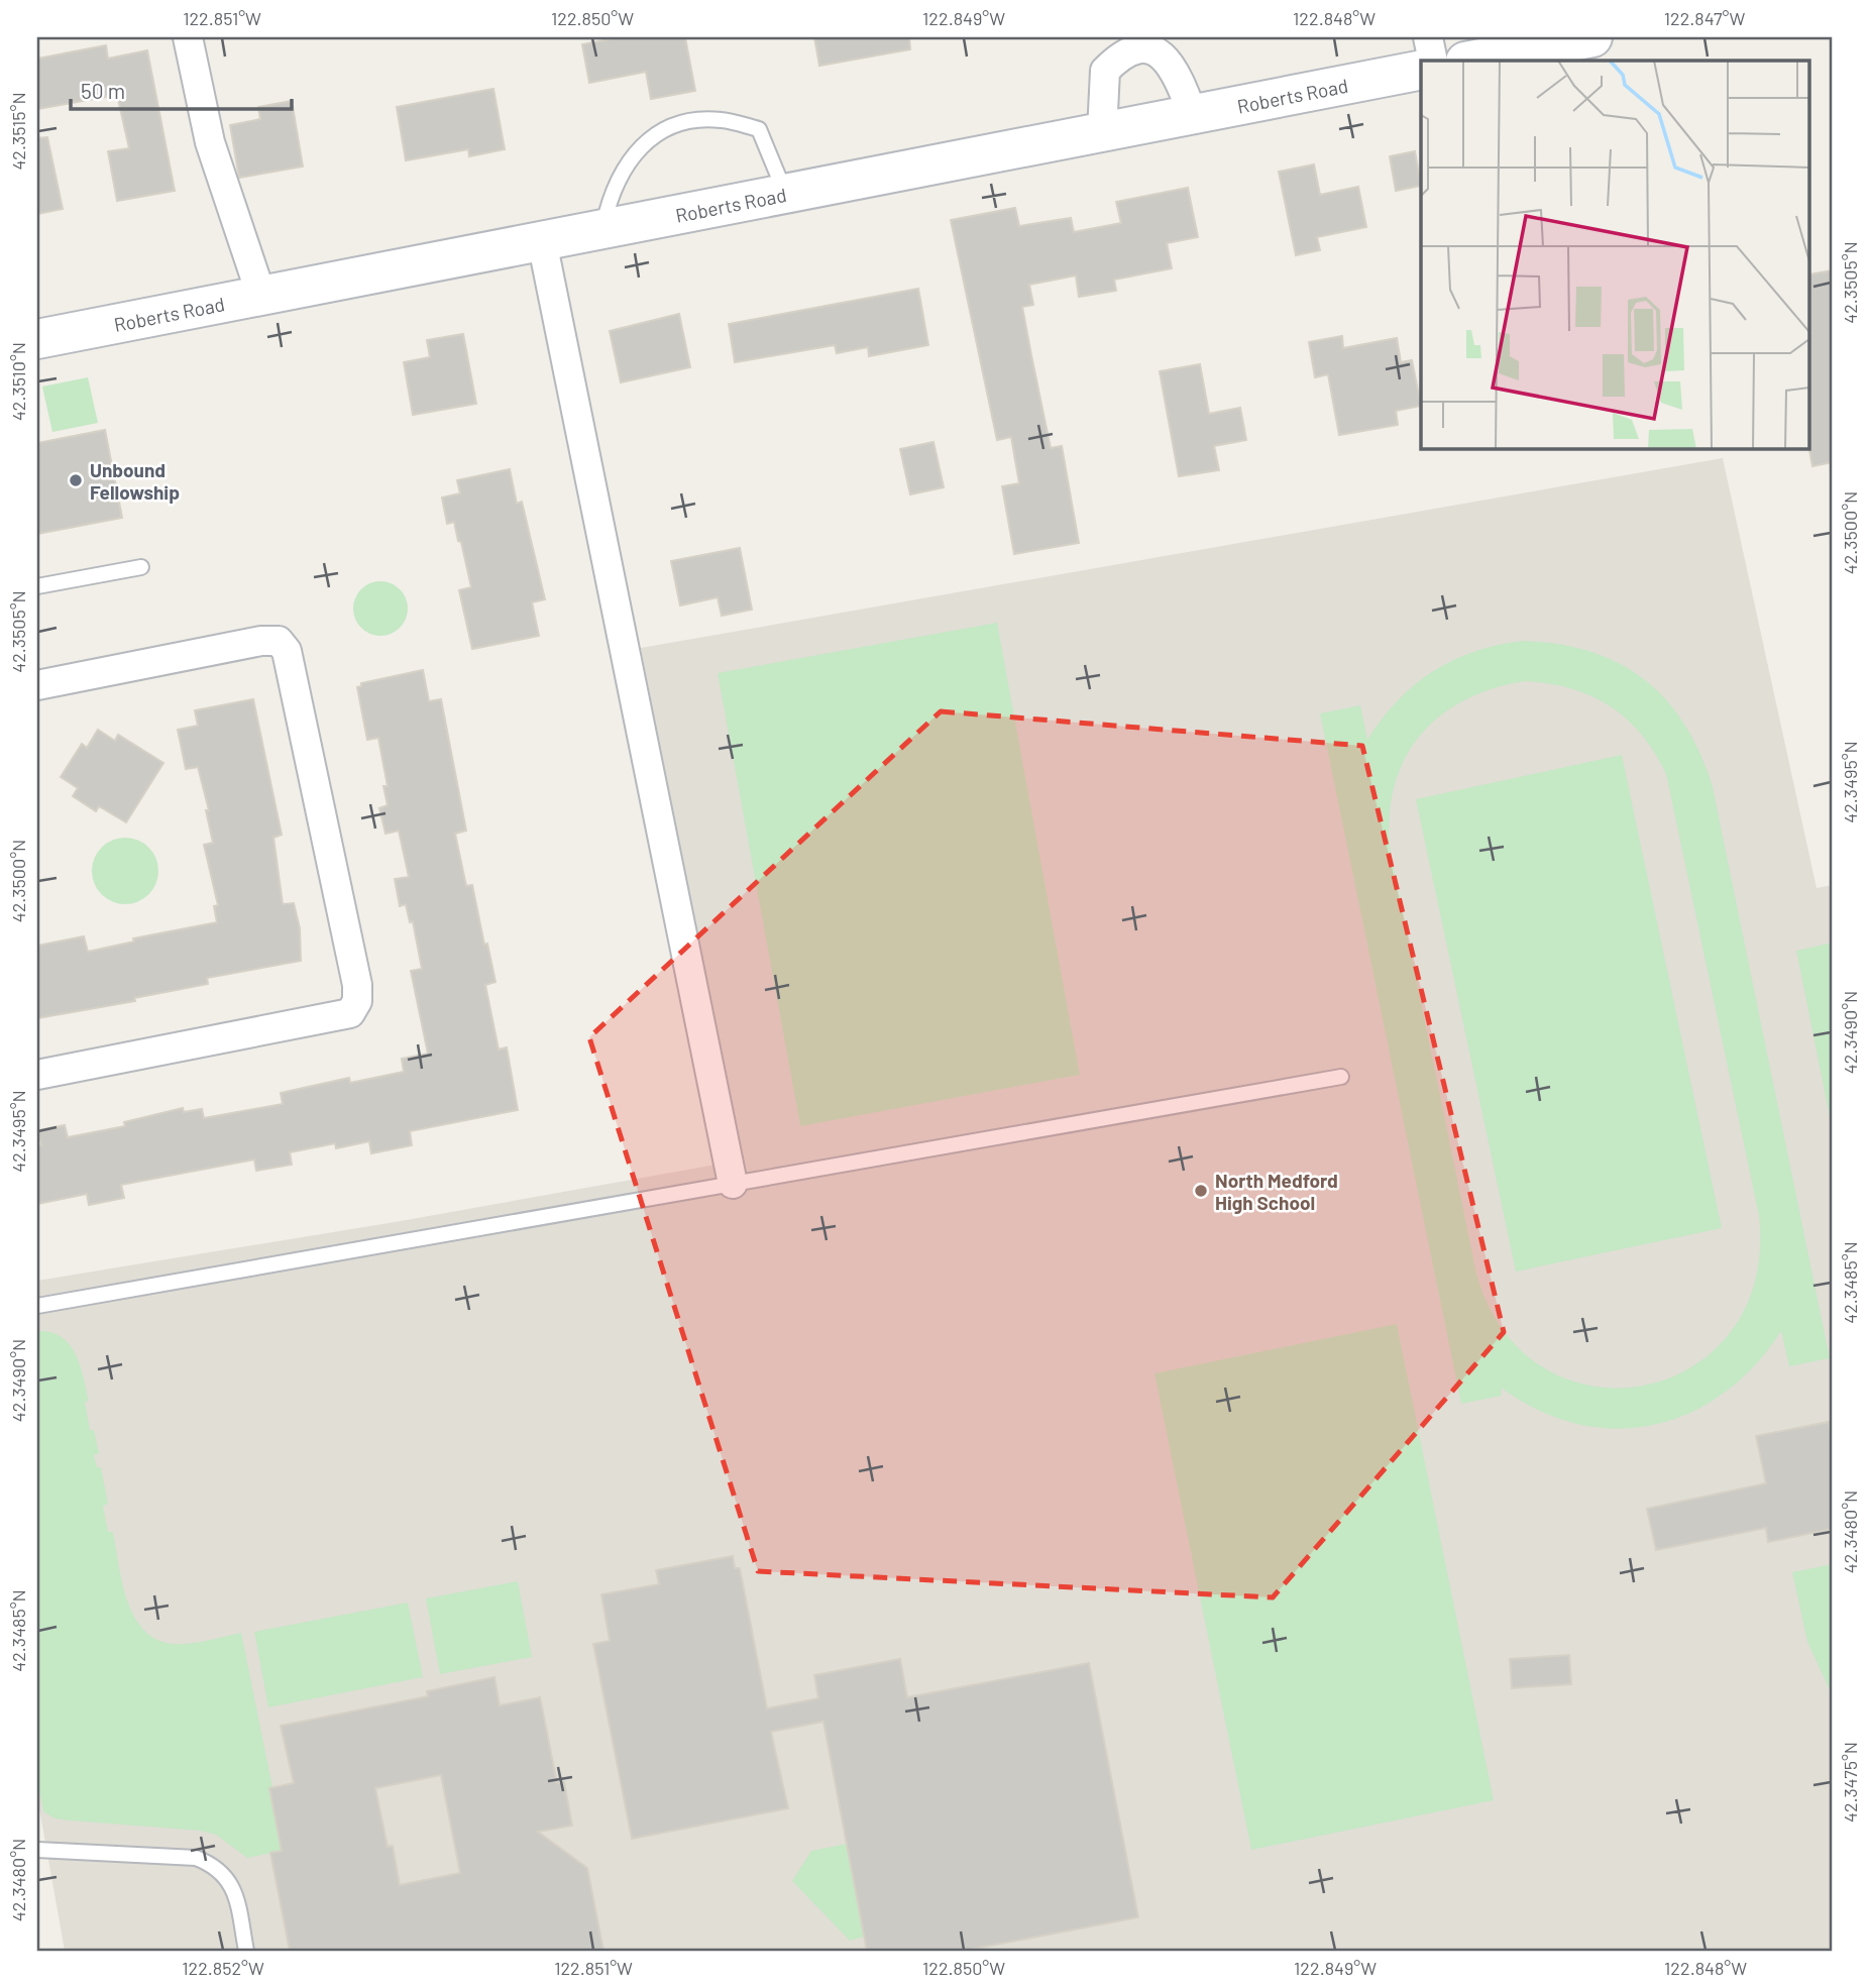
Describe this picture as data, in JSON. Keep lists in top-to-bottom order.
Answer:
{
  "streets": {
    "street": ["Roberts Road"]
  },
  "places": ["Unbound Fellowship", "North Medford High School"],
  "scale_bar": "50 m",
  "coordinates": [
    "122.851°W",
    "122.850°W",
    "122.849°W",
    "122.848°W",
    "122.847°W",
    "42.3515°N",
    "42.3505°N",
    "42.3510°N",
    "42.3500°N",
    "42.3495°N",
    "42.3490°N",
    "42.3485°N",
    "42.3480°N",
    "42.3475°N",
    "122.852°W"
  ]
}
